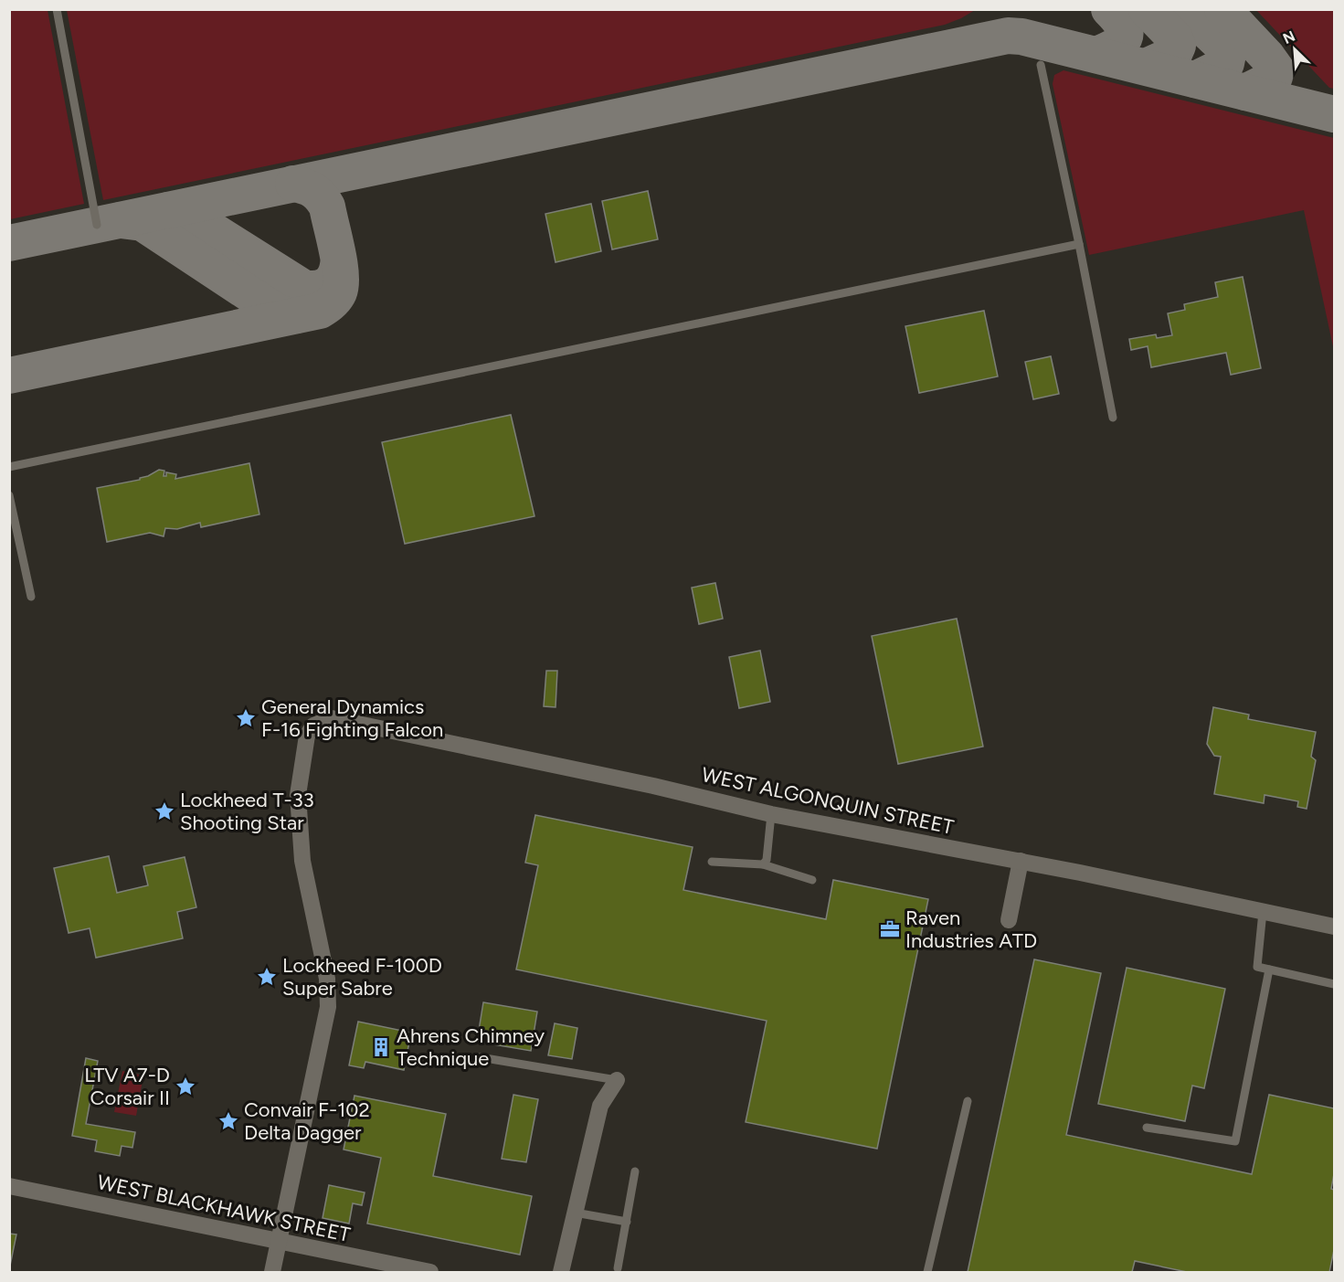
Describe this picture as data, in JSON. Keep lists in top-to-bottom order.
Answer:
{
  "streets": {
    "street": ["WEST ALGONQUIN STREET", "WEST BLACKHAWK STREET"]
  },
  "crossings": [
    ["WEST ALGONQUIN STREET", "WEST BLACKHAWK STREET"]
  ],
  "places": {
    "place": [
      "General Dynamics F-16 Fighting Falcon",
      "Lockheed T-33 Shooting Star",
      "Lockheed F-100D Super Sabre",
      "LTV A7-D Corsair II",
      "Convair F-102 Delta Dagger"
    ],
    "office": ["Raven Industries ATD"],
    "building": ["Ahrens Chimney Technique"]
  },
  "north": "top left"
}
